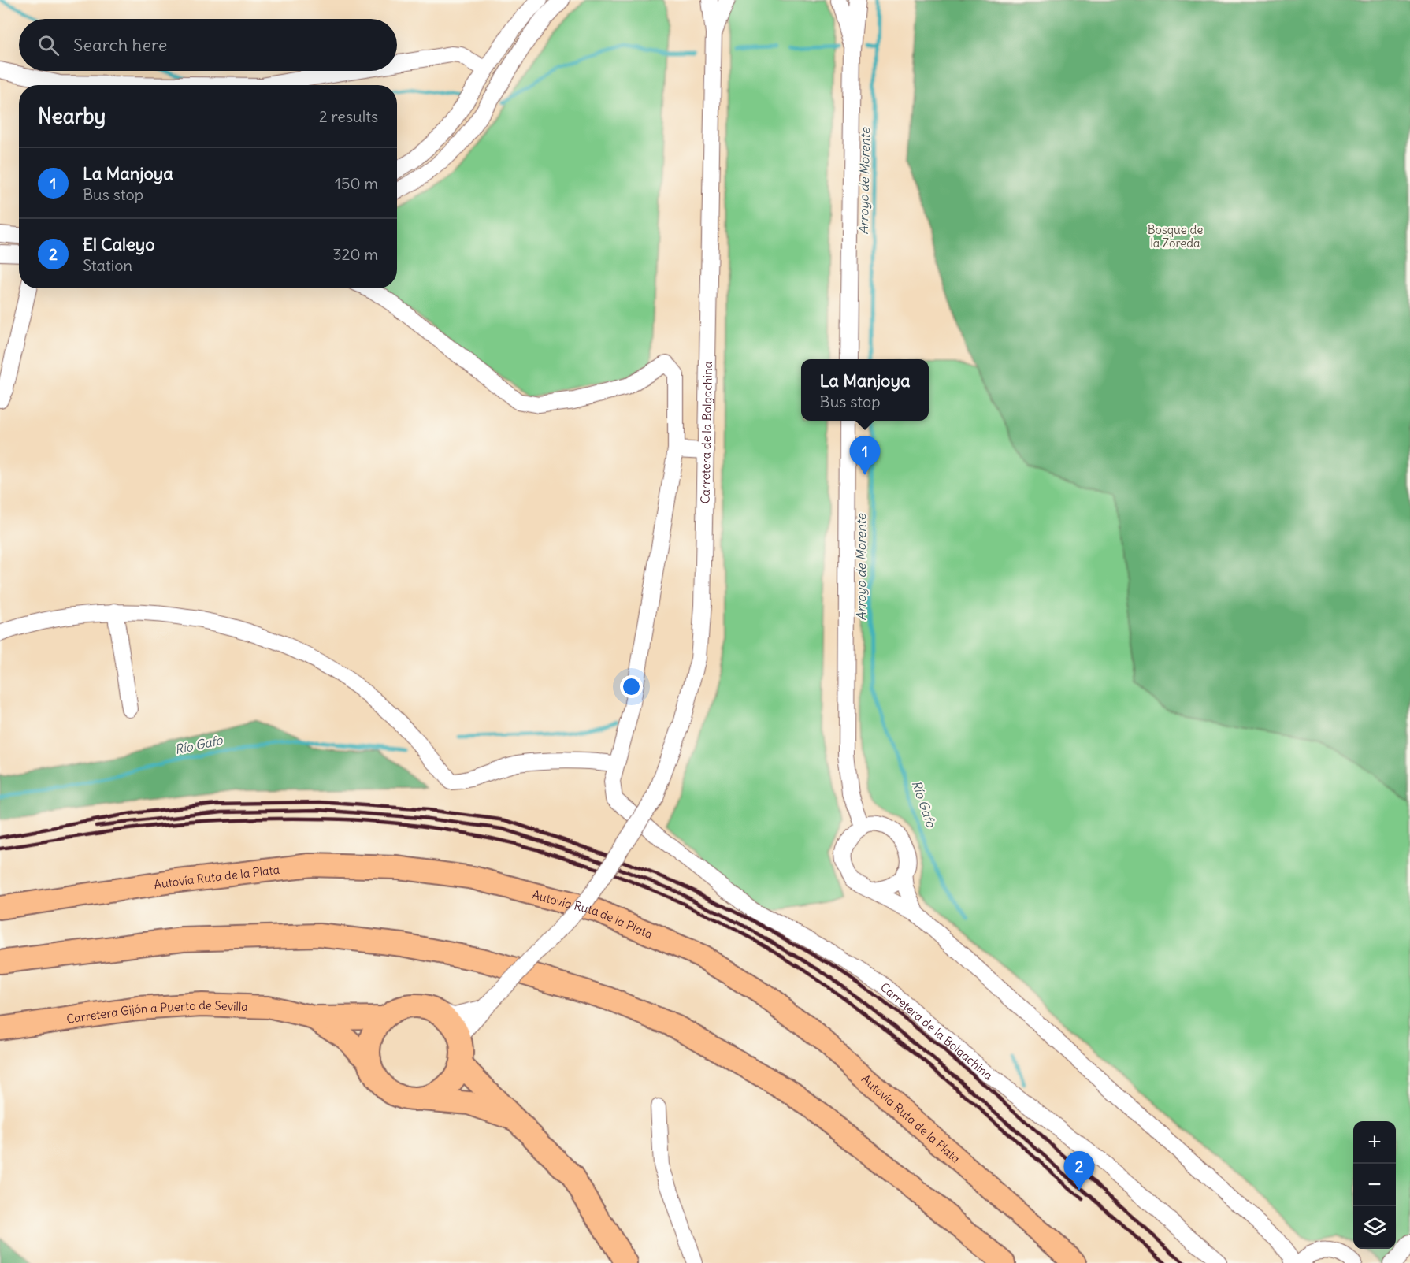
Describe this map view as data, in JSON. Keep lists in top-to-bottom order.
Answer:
{
  "streets": {
    "highway": ["Autovía Ruta de la Plata", "Carretera Gijón a Puerto de Sevilla"],
    "street": ["Carretera de la Bolgachina"]
  },
  "crossings": [
    ["Carretera de la Bolgachina", "Carretera Gijón a Puerto de Sevilla"]
  ],
  "water": ["Arroyo de Morente", "Río Gafo"],
  "parks": ["Bosque de la Zoreda"],
  "page": {
    "search": "Search here",
    "heading": ["Nearby", "2 results"],
    "list": [
      {
        "mark": "1",
        "name": "La Manjoya",
        "note": "Bus stop",
        "value": "150 m"
      },
      {
        "mark": "2",
        "name": "El Caleyo",
        "note": "Station",
        "value": "320 m"
      }
    ],
    "popup": ["La Manjoya", "Bus stop"],
    "pins": ["1", "2"],
    "map_buttons": ["+", "−"]
  }
}
